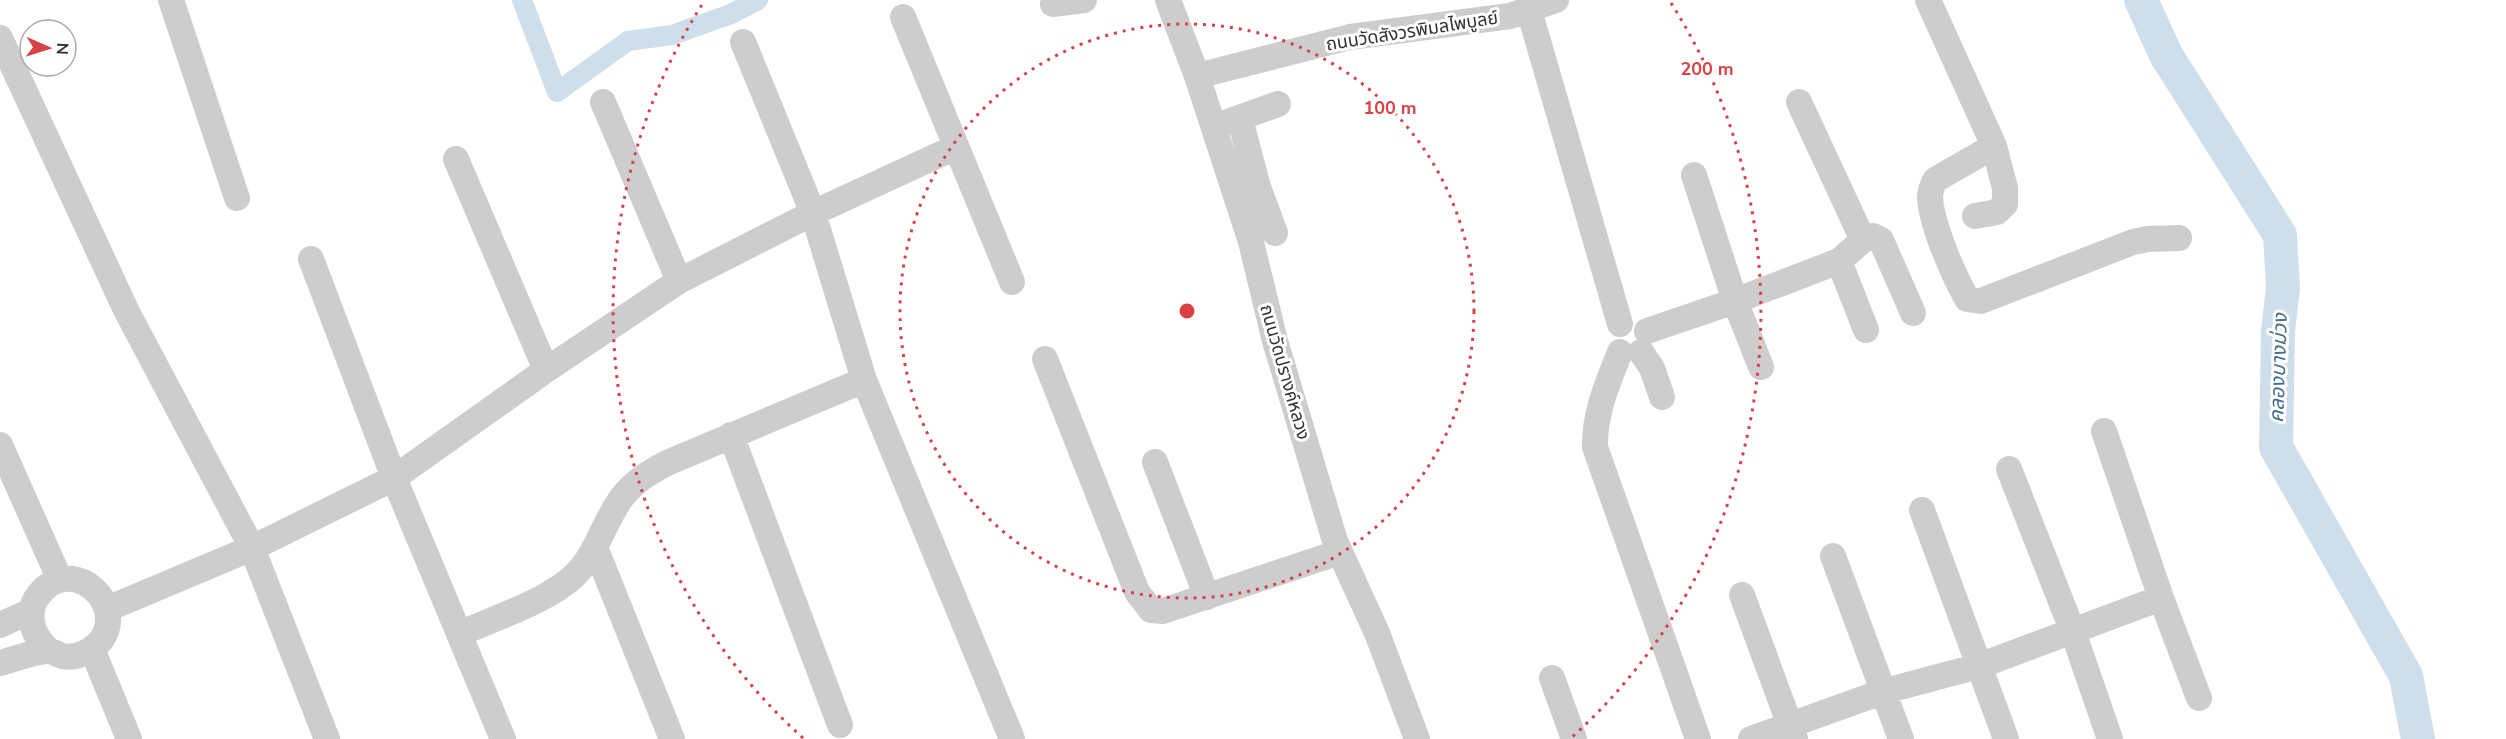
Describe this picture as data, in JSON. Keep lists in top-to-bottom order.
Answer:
{
  "streets": {
    "street": ["ถนนวัดสังวรพิมลไพบูลย์", "ถนนวัดปรางค์หลวง"]
  },
  "crossings": [
    ["ถนนวัดสังวรพิมลไพบูลย์", "ถนนวัดปรางค์หลวง"]
  ],
  "water": ["คลองบางม่วง"],
  "north": "right",
  "rings": ["200 m", "100 m"]
}
